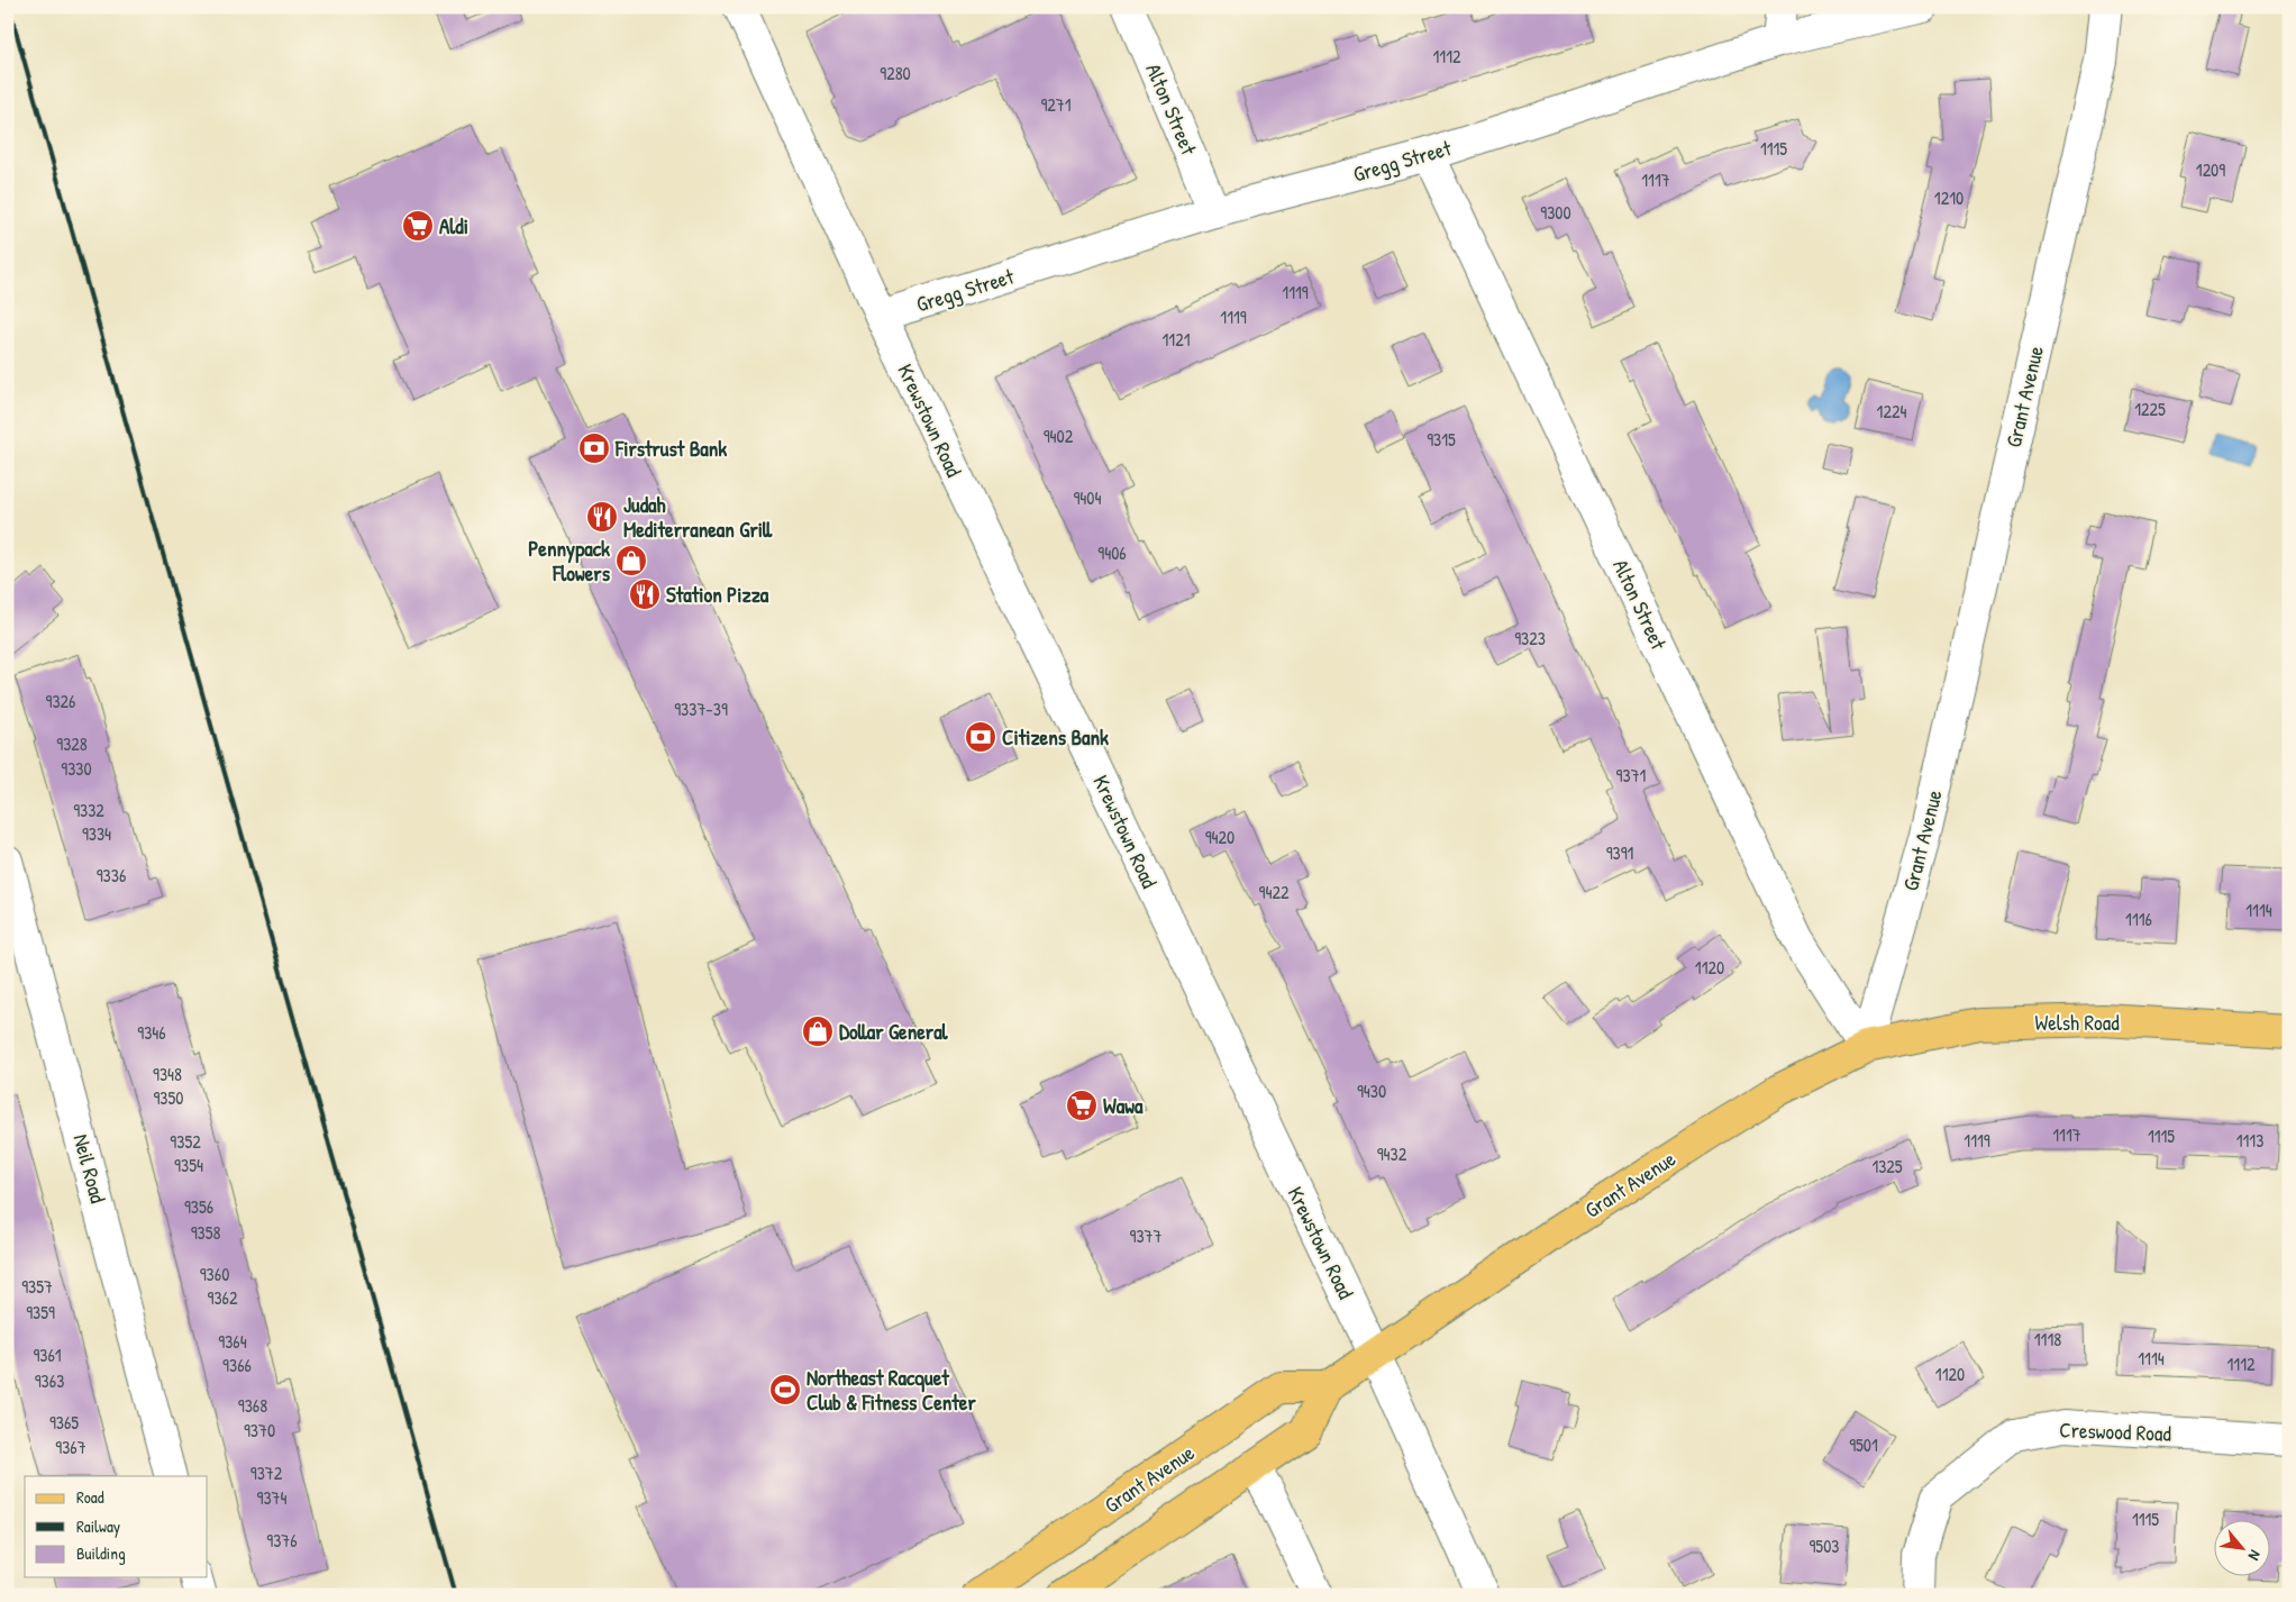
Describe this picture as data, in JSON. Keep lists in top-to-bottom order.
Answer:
{
  "streets": {
    "main road": ["Grant Avenue", "Welsh Road"],
    "street": [
      "Alton Street",
      "Gregg Street",
      "Krewstown Road",
      "Neil Road",
      "Creswood Road"
    ]
  },
  "crossings": [
    ["Alton Street", "Gregg Street"],
    ["Alton Street", "Grant Avenue"],
    ["Alton Street", "Welsh Road"],
    ["Gregg Street", "Krewstown Road"],
    ["Grant Avenue", "Krewstown Road"],
    ["Grant Avenue", "Welsh Road"]
  ],
  "places": {
    "supermarket": ["Aldi", "Wawa"],
    "bank": ["Firstrust Bank", "Citizens Bank"],
    "restaurant": ["Judah Mediterranean Grill", "Station Pizza"],
    "shop": ["Pennypack Flowers", "Dollar General"],
    "sports": ["Northeast Racquet Club & Fitness Center"]
  },
  "house_numbers": [
    "1112",
    "9280",
    "9271",
    "1115",
    "1209",
    "1117",
    "1210",
    "9300",
    "1119",
    "1119",
    "1121",
    "1225",
    "1224",
    "9402",
    "9315",
    "9404",
    "9406",
    "9323",
    "9326",
    "9337-39",
    "9328",
    "9330",
    "9371",
    "9332",
    "9334",
    "9420",
    "9391",
    "9336",
    "9422",
    "1114",
    "1116",
    "1120",
    "9346",
    "9348",
    "9430",
    "9350",
    "1117",
    "1115",
    "1119",
    "1113",
    "9352",
    "9432",
    "9354",
    "1325",
    "9356",
    "9358",
    "9377",
    "9360",
    "9357",
    "9362",
    "9359",
    "1118",
    "9364",
    "9361",
    "1114",
    "1112",
    "9366",
    "1120",
    "9363",
    "9368",
    "9365",
    "9370",
    "9501",
    "9367",
    "9372",
    "9374",
    "1115",
    "9376",
    "9503"
  ],
  "legend": ["Road", "Railway", "Building"],
  "north": "bottom right"
}
